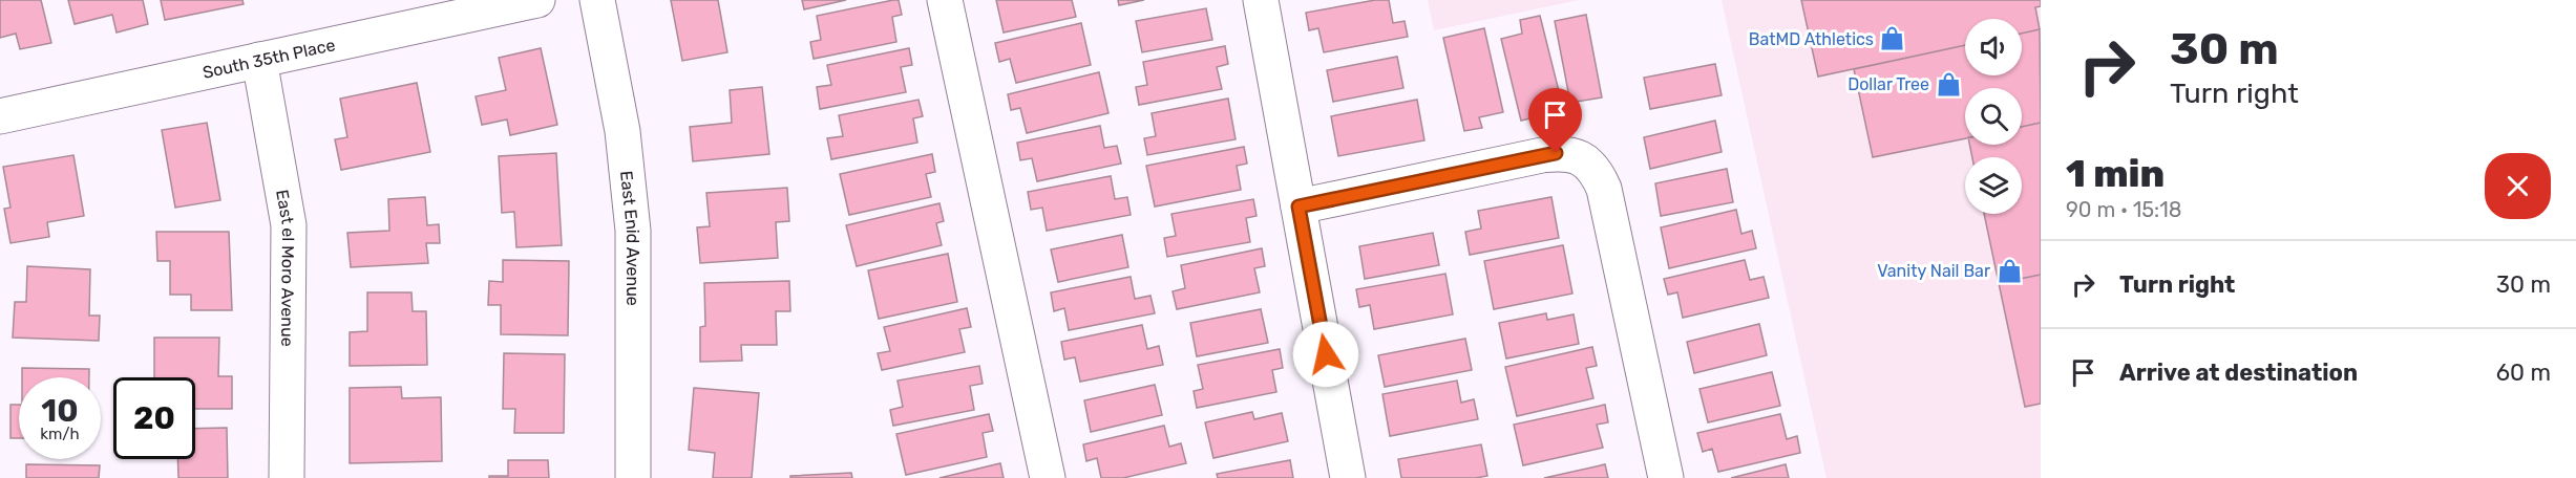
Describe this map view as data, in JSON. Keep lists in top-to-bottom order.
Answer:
{
  "streets": {
    "street": ["South 35th Place", "East Enid Avenue", "East el Moro Avenue"]
  },
  "crossings": [
    ["South 35th Place", "East el Moro Avenue"]
  ],
  "places": {
    "shop": ["BatMD Athletics", "Dollar Tree", "Vanity Nail Bar"]
  },
  "page": {
    "turn": ["30 m", "Turn right"],
    "heading": ["1 min", "90 m · 15:18"],
    "list": [
      {
        "name": "Turn right",
        "value": "30 m"
      },
      {
        "name": "Arrive at destination",
        "value": "60 m"
      }
    ],
    "speed": "10 km/h",
    "limit": "20"
  }
}
